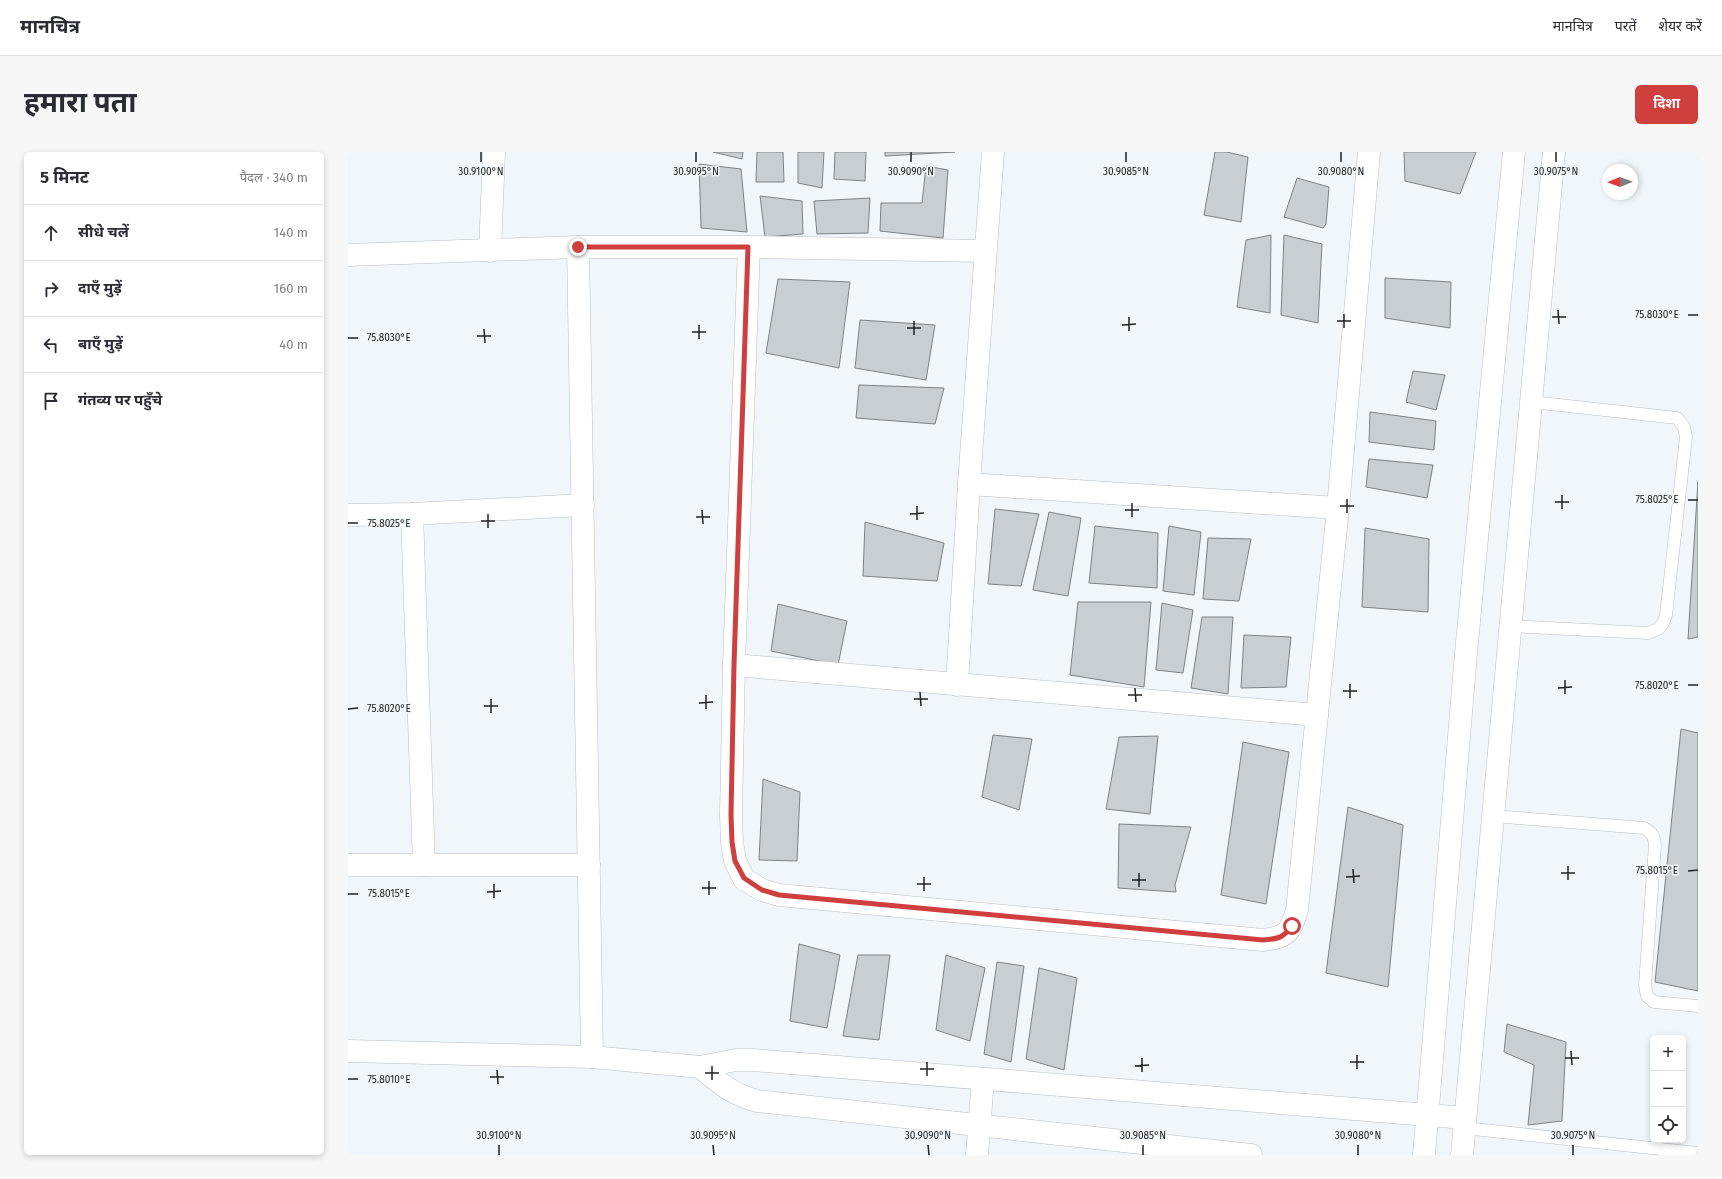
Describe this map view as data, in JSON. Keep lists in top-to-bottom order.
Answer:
{
  "north": "left",
  "page": {
    "header": "मानचित्र",
    "nav": ["मानचित्र", "परतें", "शेयर करें"],
    "buttons": "दिशा",
    "title": "हमारा पता",
    "heading": ["5 मिनट", "पैदल · 340 m"],
    "list": [
      ["सीधे चलें", "140 m"],
      ["दाएँ मुड़ें", "160 m"],
      ["बाएँ मुड़ें", "40 m"],
      "गंतव्य पर पहुँचे"
    ],
    "map_buttons": ["+", "−"]
  },
  "coordinates": [
    "30.9100°N",
    "30.9095°N",
    "30.9090°N",
    "30.9085°N",
    "30.9080°N",
    "30.9075°N",
    "75.8030°E",
    "75.8025°E",
    "75.8020°E",
    "75.8015°E",
    "75.8010°E"
  ]
}
